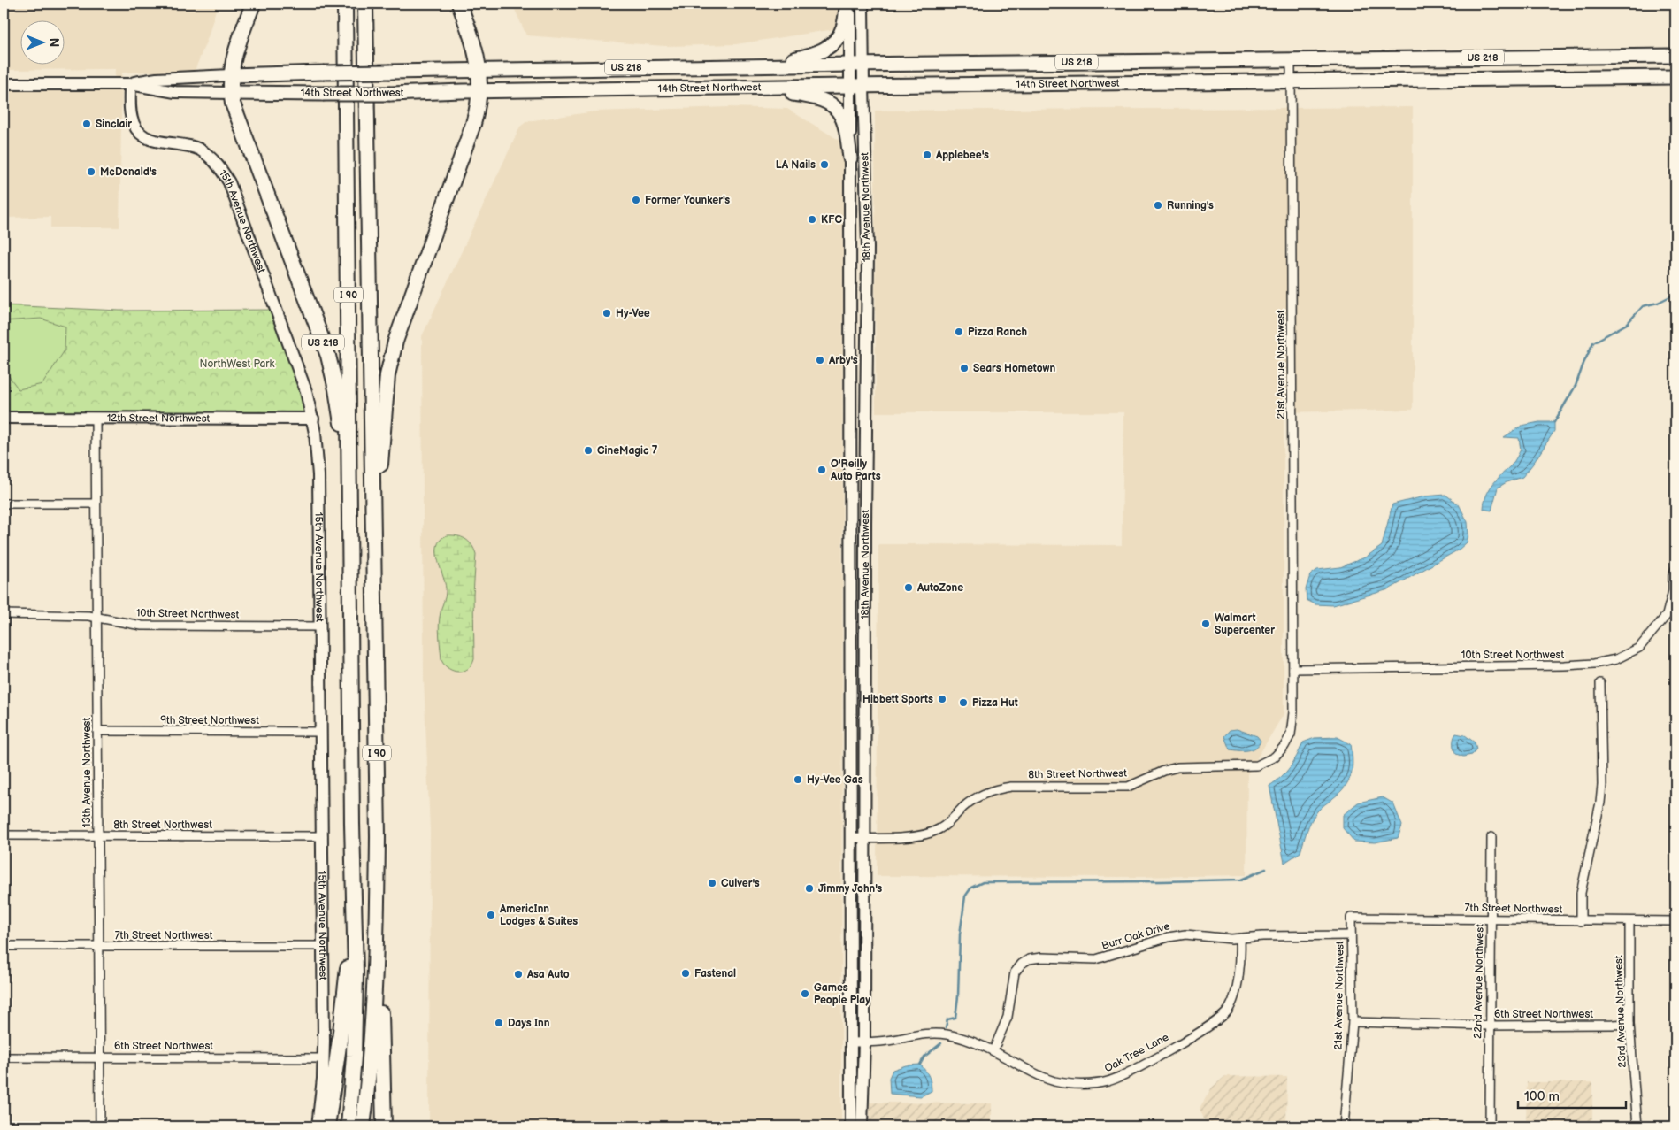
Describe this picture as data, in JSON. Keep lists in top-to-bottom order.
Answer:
{
  "streets": {
    "highway": ["US 218", "I 90"],
    "main road": ["14th Street Northwest"],
    "street": [
      "18th Avenue Northwest",
      "15th Avenue Northwest",
      "21st Avenue Northwest",
      "12th Street Northwest",
      "10th Street Northwest",
      "9th Street Northwest",
      "13th Avenue Northwest",
      "8th Street Northwest",
      "7th Street Northwest",
      "Burr Oak Drive",
      "22nd Avenue Northwest",
      "23rd Avenue Northwest",
      "6th Street Northwest",
      "Oak Tree Lane"
    ]
  },
  "crossings": [
    ["US 218", "14th Street Northwest"],
    ["US 218", "I 90"],
    ["US 218", "21st Avenue Northwest"],
    ["14th Street Northwest", "18th Avenue Northwest"],
    ["14th Street Northwest", "15th Avenue Northwest"],
    ["14th Street Northwest", "21st Avenue Northwest"],
    ["18th Avenue Northwest", "8th Street Northwest"],
    ["18th Avenue Northwest", "Oak Tree Lane"],
    ["15th Avenue Northwest", "12th Street Northwest"],
    ["15th Avenue Northwest", "10th Street Northwest"],
    ["15th Avenue Northwest", "9th Street Northwest"],
    ["15th Avenue Northwest", "8th Street Northwest"],
    ["15th Avenue Northwest", "7th Street Northwest"],
    ["15th Avenue Northwest", "6th Street Northwest"],
    ["21st Avenue Northwest", "10th Street Northwest"],
    ["21st Avenue Northwest", "8th Street Northwest"],
    ["21st Avenue Northwest", "7th Street Northwest"],
    ["21st Avenue Northwest", "Burr Oak Drive"],
    ["21st Avenue Northwest", "6th Street Northwest"],
    ["12th Street Northwest", "13th Avenue Northwest"],
    ["10th Street Northwest", "13th Avenue Northwest"],
    ["10th Street Northwest", "8th Street Northwest"],
    ["9th Street Northwest", "13th Avenue Northwest"],
    ["13th Avenue Northwest", "8th Street Northwest"],
    ["13th Avenue Northwest", "7th Street Northwest"],
    ["13th Avenue Northwest", "6th Street Northwest"],
    ["7th Street Northwest", "22nd Avenue Northwest"],
    ["7th Street Northwest", "23rd Avenue Northwest"],
    ["Burr Oak Drive", "Oak Tree Lane"],
    ["22nd Avenue Northwest", "6th Street Northwest"],
    ["23rd Avenue Northwest", "6th Street Northwest"]
  ],
  "parks": ["NorthWest Park"],
  "places": [
    "Sinclair",
    "Applebee's",
    "LA Nails",
    "McDonald's",
    "Former Younker's",
    "Running's",
    "KFC",
    "Hy-Vee",
    "Pizza Ranch",
    "Arby's",
    "Sears Hometown",
    "CineMagic 7",
    "O'Reilly Auto Parts",
    "AutoZone",
    "Walmart Supercenter",
    "Hibbett Sports",
    "Pizza Hut",
    "Hy-Vee Gas",
    "Culver's",
    "Jimmy John's",
    "AmericInn Lodges & Suites",
    "Fastenal",
    "Asa Auto",
    "Games People Play",
    "Days Inn"
  ],
  "scale_bar": "100 m",
  "north": "right"
}
